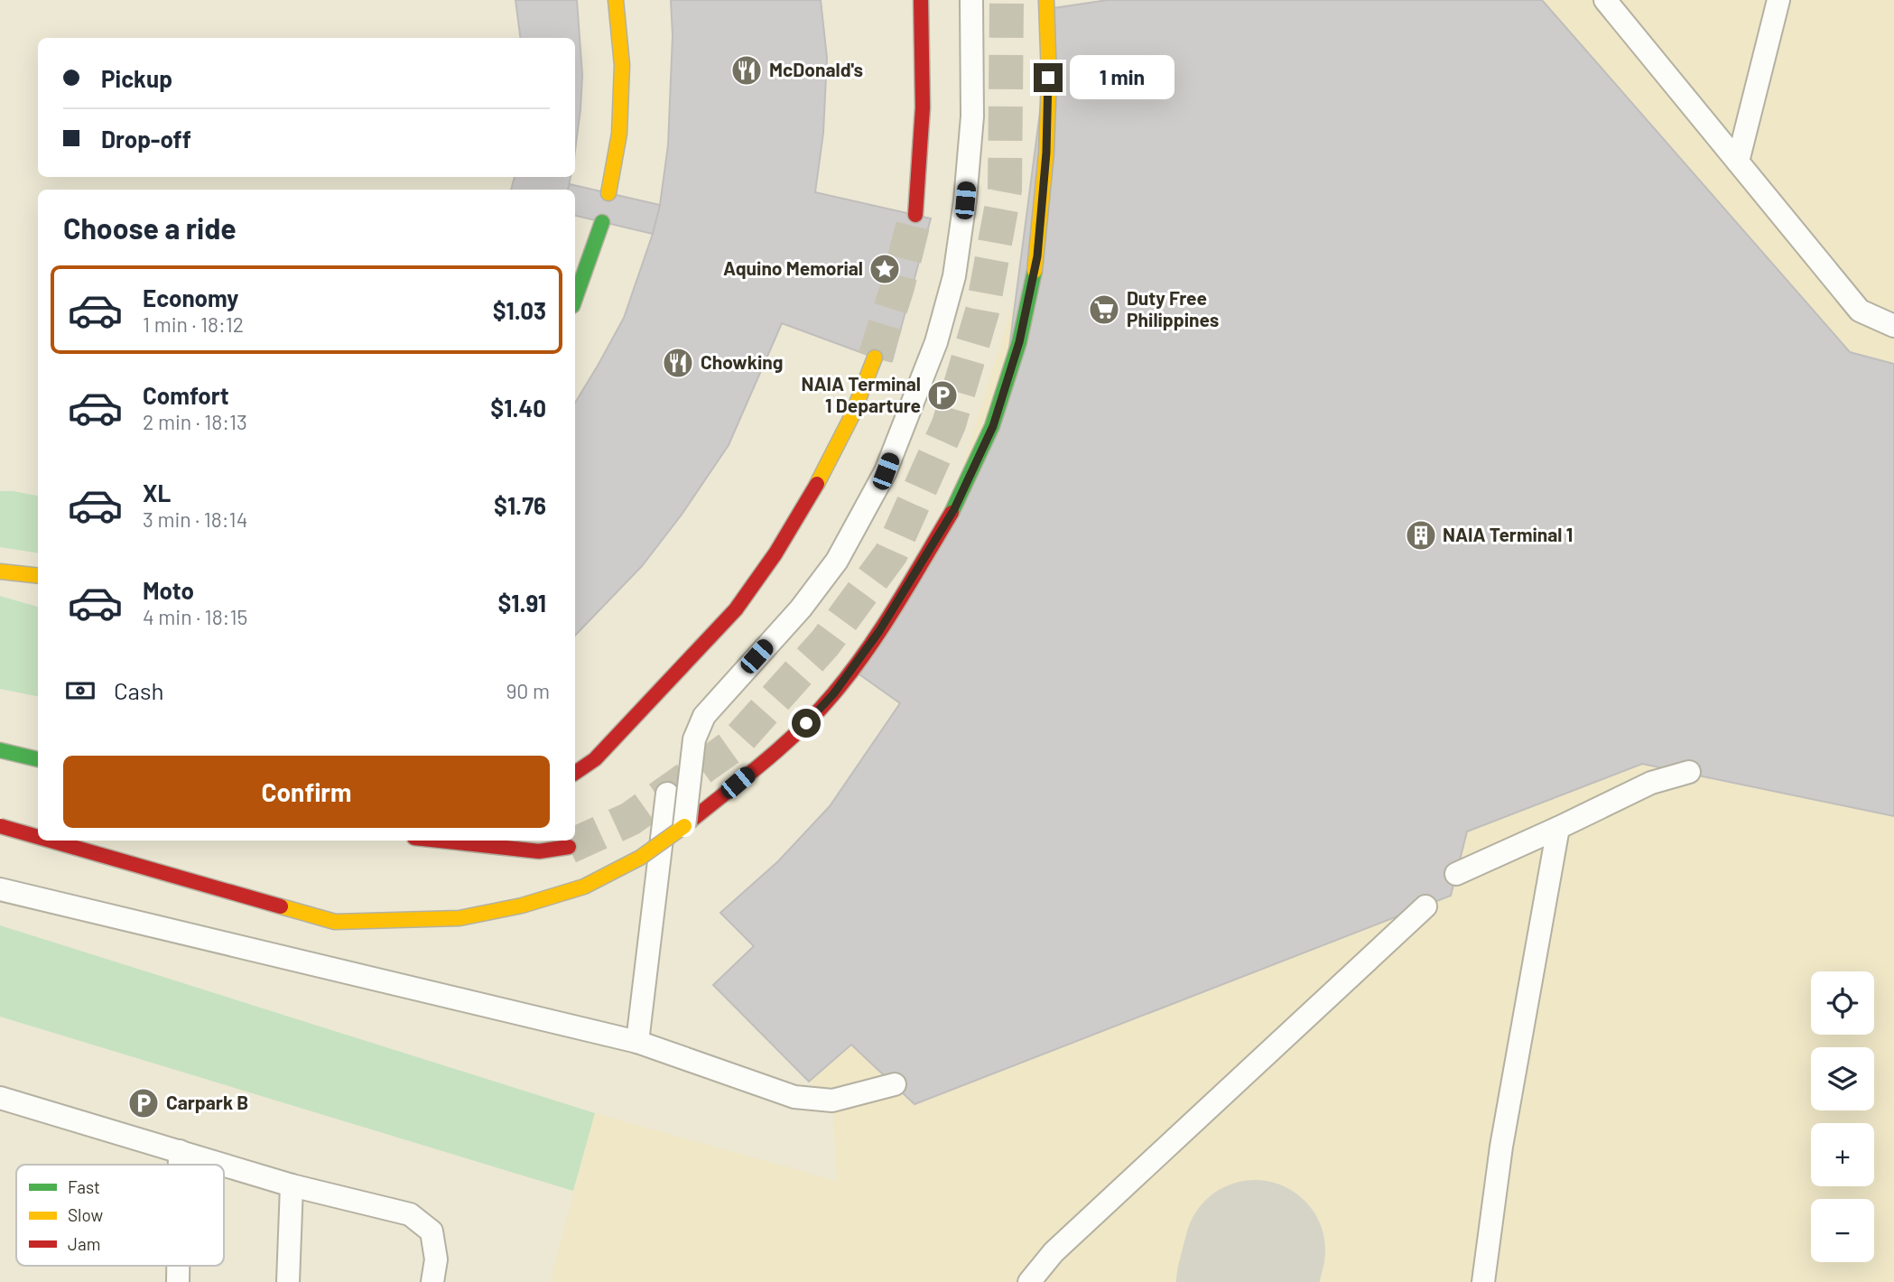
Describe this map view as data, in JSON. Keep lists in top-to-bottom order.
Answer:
{
  "places": {
    "restaurant": ["McDonald's", "Chowking"],
    "place": ["Aquino Memorial"],
    "supermarket": ["Duty Free Philippines"],
    "parking": ["NAIA Terminal 1 Departure", "Carpark B"],
    "building": ["NAIA Terminal 1"]
  },
  "legend": ["Fast", "Slow", "Jam"],
  "page": {
    "banner": ["Pickup", "Drop-off"],
    "bubble": "1 min",
    "heading": "Choose a ride",
    "list": [
      {
        "name": "Economy",
        "note": "1 min · 18:12",
        "value": "$1.03"
      },
      {
        "name": "Comfort",
        "note": "2 min · 18:13",
        "value": "$1.40"
      },
      {
        "name": "XL",
        "note": "3 min · 18:14",
        "value": "$1.76"
      },
      {
        "name": "Moto",
        "note": "4 min · 18:15",
        "value": "$1.91"
      }
    ],
    "pay": ["Cash", "90 m"],
    "buttons": "Confirm",
    "map_buttons": ["+", "−"]
  }
}
